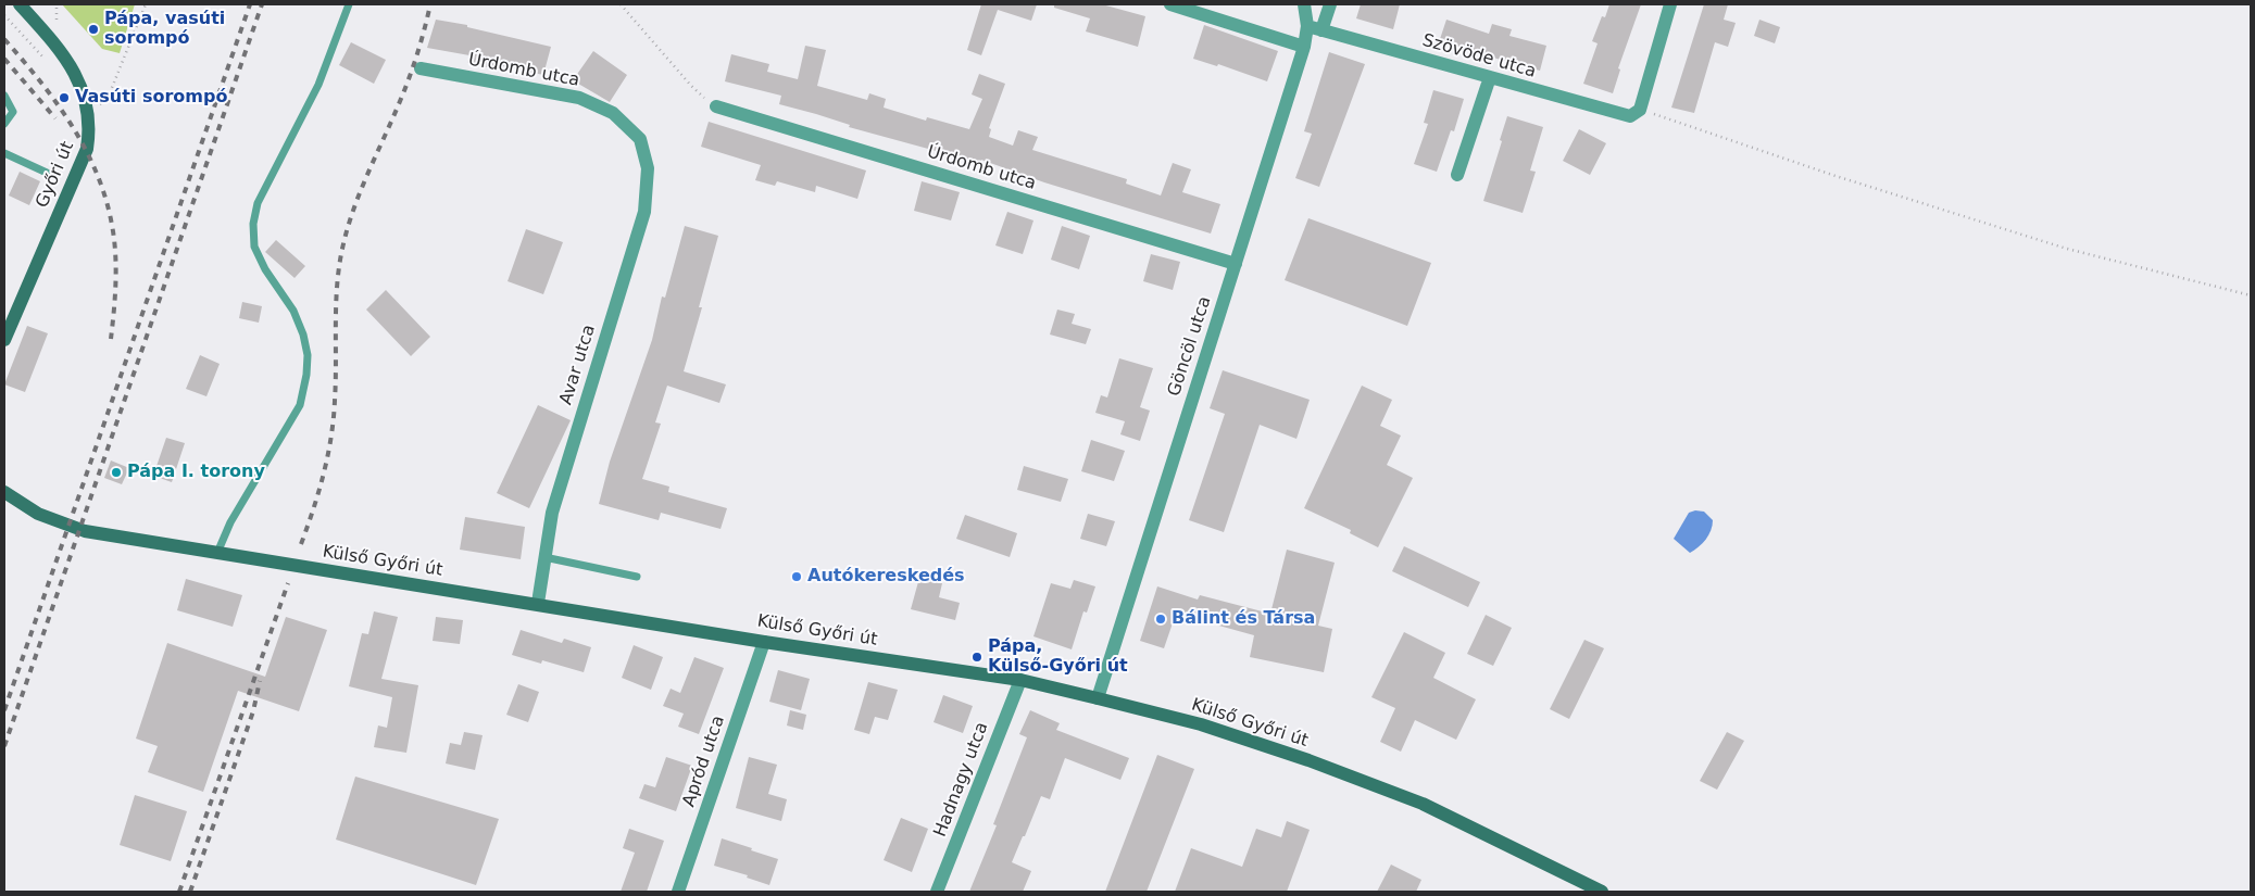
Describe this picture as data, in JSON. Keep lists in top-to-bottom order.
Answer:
{
  "streets": {
    "main road": ["Győri út", "Külső Győri út"],
    "street": [
      "Szövöde utca",
      "Úrdomb utca",
      "Göncöl utca",
      "Avar utca",
      "Apród utca",
      "Hadnagy utca"
    ]
  },
  "crossings": [
    ["Szövöde utca", "Göncöl utca"],
    ["Úrdomb utca", "Göncöl utca"],
    ["Úrdomb utca", "Avar utca"],
    ["Göncöl utca", "Külső Győri út"],
    ["Avar utca", "Külső Győri út"],
    ["Külső Győri út", "Apród utca"],
    ["Külső Győri út", "Hadnagy utca"]
  ],
  "places": [
    "Pápa, vasúti sorompó",
    "Vasúti sorompó",
    "Pápa I. torony",
    "Autókereskedés",
    "Bálint és Társa",
    "Pápa, Külső-Győri út"
  ]
}
